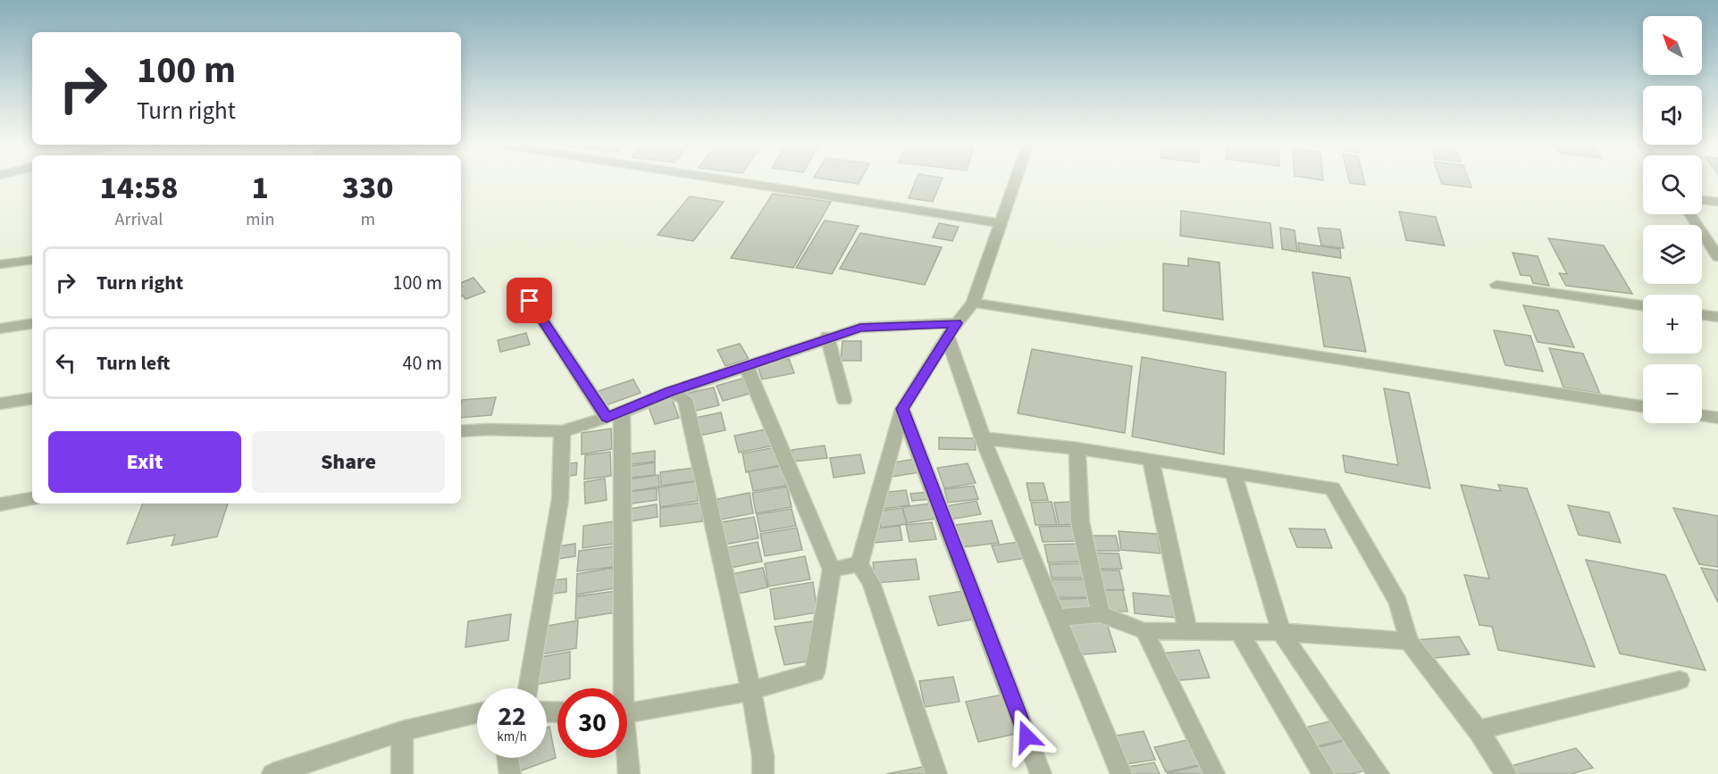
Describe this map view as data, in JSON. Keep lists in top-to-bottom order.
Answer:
{
  "north": "top left",
  "page": {
    "map_buttons": ["+", "−"],
    "turn": ["100 m", "Turn right"],
    "eta": [
      "14:58",
      "Arrival",
      "1",
      "min",
      "330",
      "m"
    ],
    "list": [
      {
        "name": "Turn right",
        "value": "100 m"
      },
      {
        "name": "Turn left",
        "value": "40 m"
      }
    ],
    "buttons": ["Exit", "Share"],
    "speed": "22 km/h",
    "limit": "30"
  }
}
